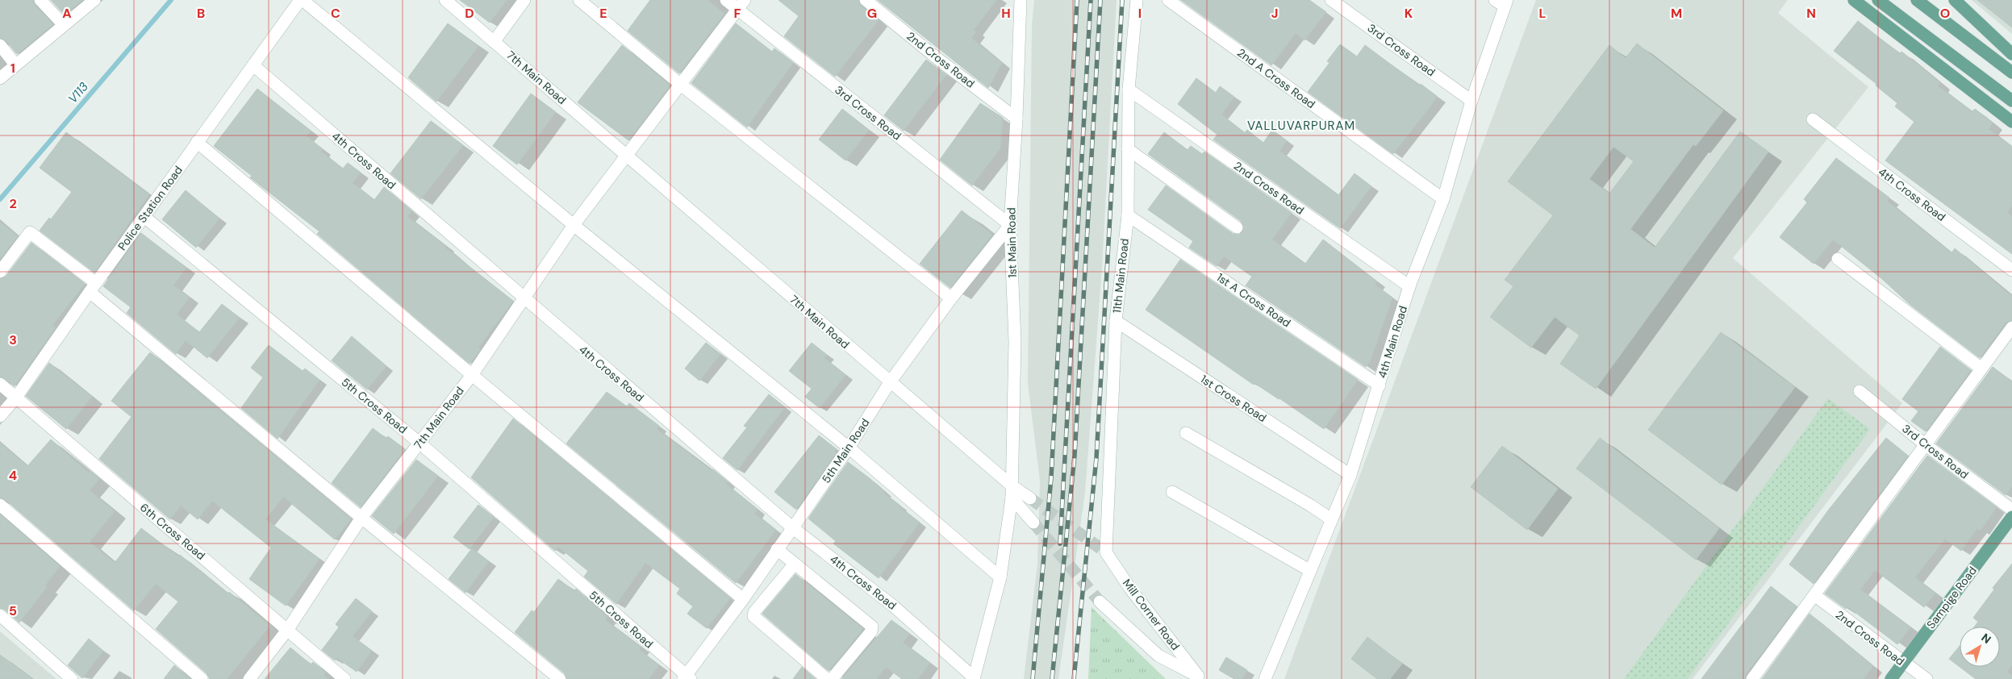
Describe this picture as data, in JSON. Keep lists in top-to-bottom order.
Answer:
{
  "streets": {
    "main road": ["Sampige Road"],
    "street": [
      "3rd Cross Road",
      "2nd Cross Road",
      "7th Main Road",
      "2nd A Cross Road",
      "4th Cross Road",
      "Police Station Road",
      "1st Main Road",
      "11th Main Road",
      "1st A Cross Road",
      "4th Main Road",
      "1st Cross Road",
      "5th Cross Road",
      "5th Main Road",
      "6th Cross Road",
      "Mill Corner Road"
    ]
  },
  "crossings": [
    ["3rd Cross Road", "1st Main Road"],
    ["3rd Cross Road", "4th Main Road"],
    ["3rd Cross Road", "5th Main Road"],
    ["2nd Cross Road", "1st Main Road"],
    ["2nd Cross Road", "11th Main Road"],
    ["2nd Cross Road", "4th Main Road"],
    ["2nd Cross Road", "Sampige Road"],
    ["7th Main Road", "4th Cross Road"],
    ["7th Main Road", "1st Main Road"],
    ["7th Main Road", "5th Cross Road"],
    ["7th Main Road", "5th Main Road"],
    ["7th Main Road", "6th Cross Road"],
    ["2nd A Cross Road", "4th Main Road"],
    ["4th Cross Road", "Police Station Road"],
    ["4th Cross Road", "1st Main Road"],
    ["4th Cross Road", "5th Main Road"],
    ["Police Station Road", "5th Cross Road"],
    ["Police Station Road", "6th Cross Road"],
    ["1st Main Road", "5th Main Road"],
    ["11th Main Road", "1st A Cross Road"],
    ["11th Main Road", "1st Cross Road"],
    ["11th Main Road", "Mill Corner Road"],
    ["1st A Cross Road", "4th Main Road"],
    ["4th Main Road", "1st Cross Road"],
    ["5th Cross Road", "5th Main Road"]
  ],
  "districts": ["VALLUVARPURAM"],
  "water": ["V113"],
  "north": "top right",
  "grid": {
    "columns": [
      "A",
      "B",
      "C",
      "D",
      "E",
      "F",
      "G",
      "H",
      "I",
      "J",
      "K",
      "L",
      "M",
      "N",
      "O"
    ],
    "rows": [
      "1",
      "2",
      "3",
      "4",
      "5"
    ]
  }
}
